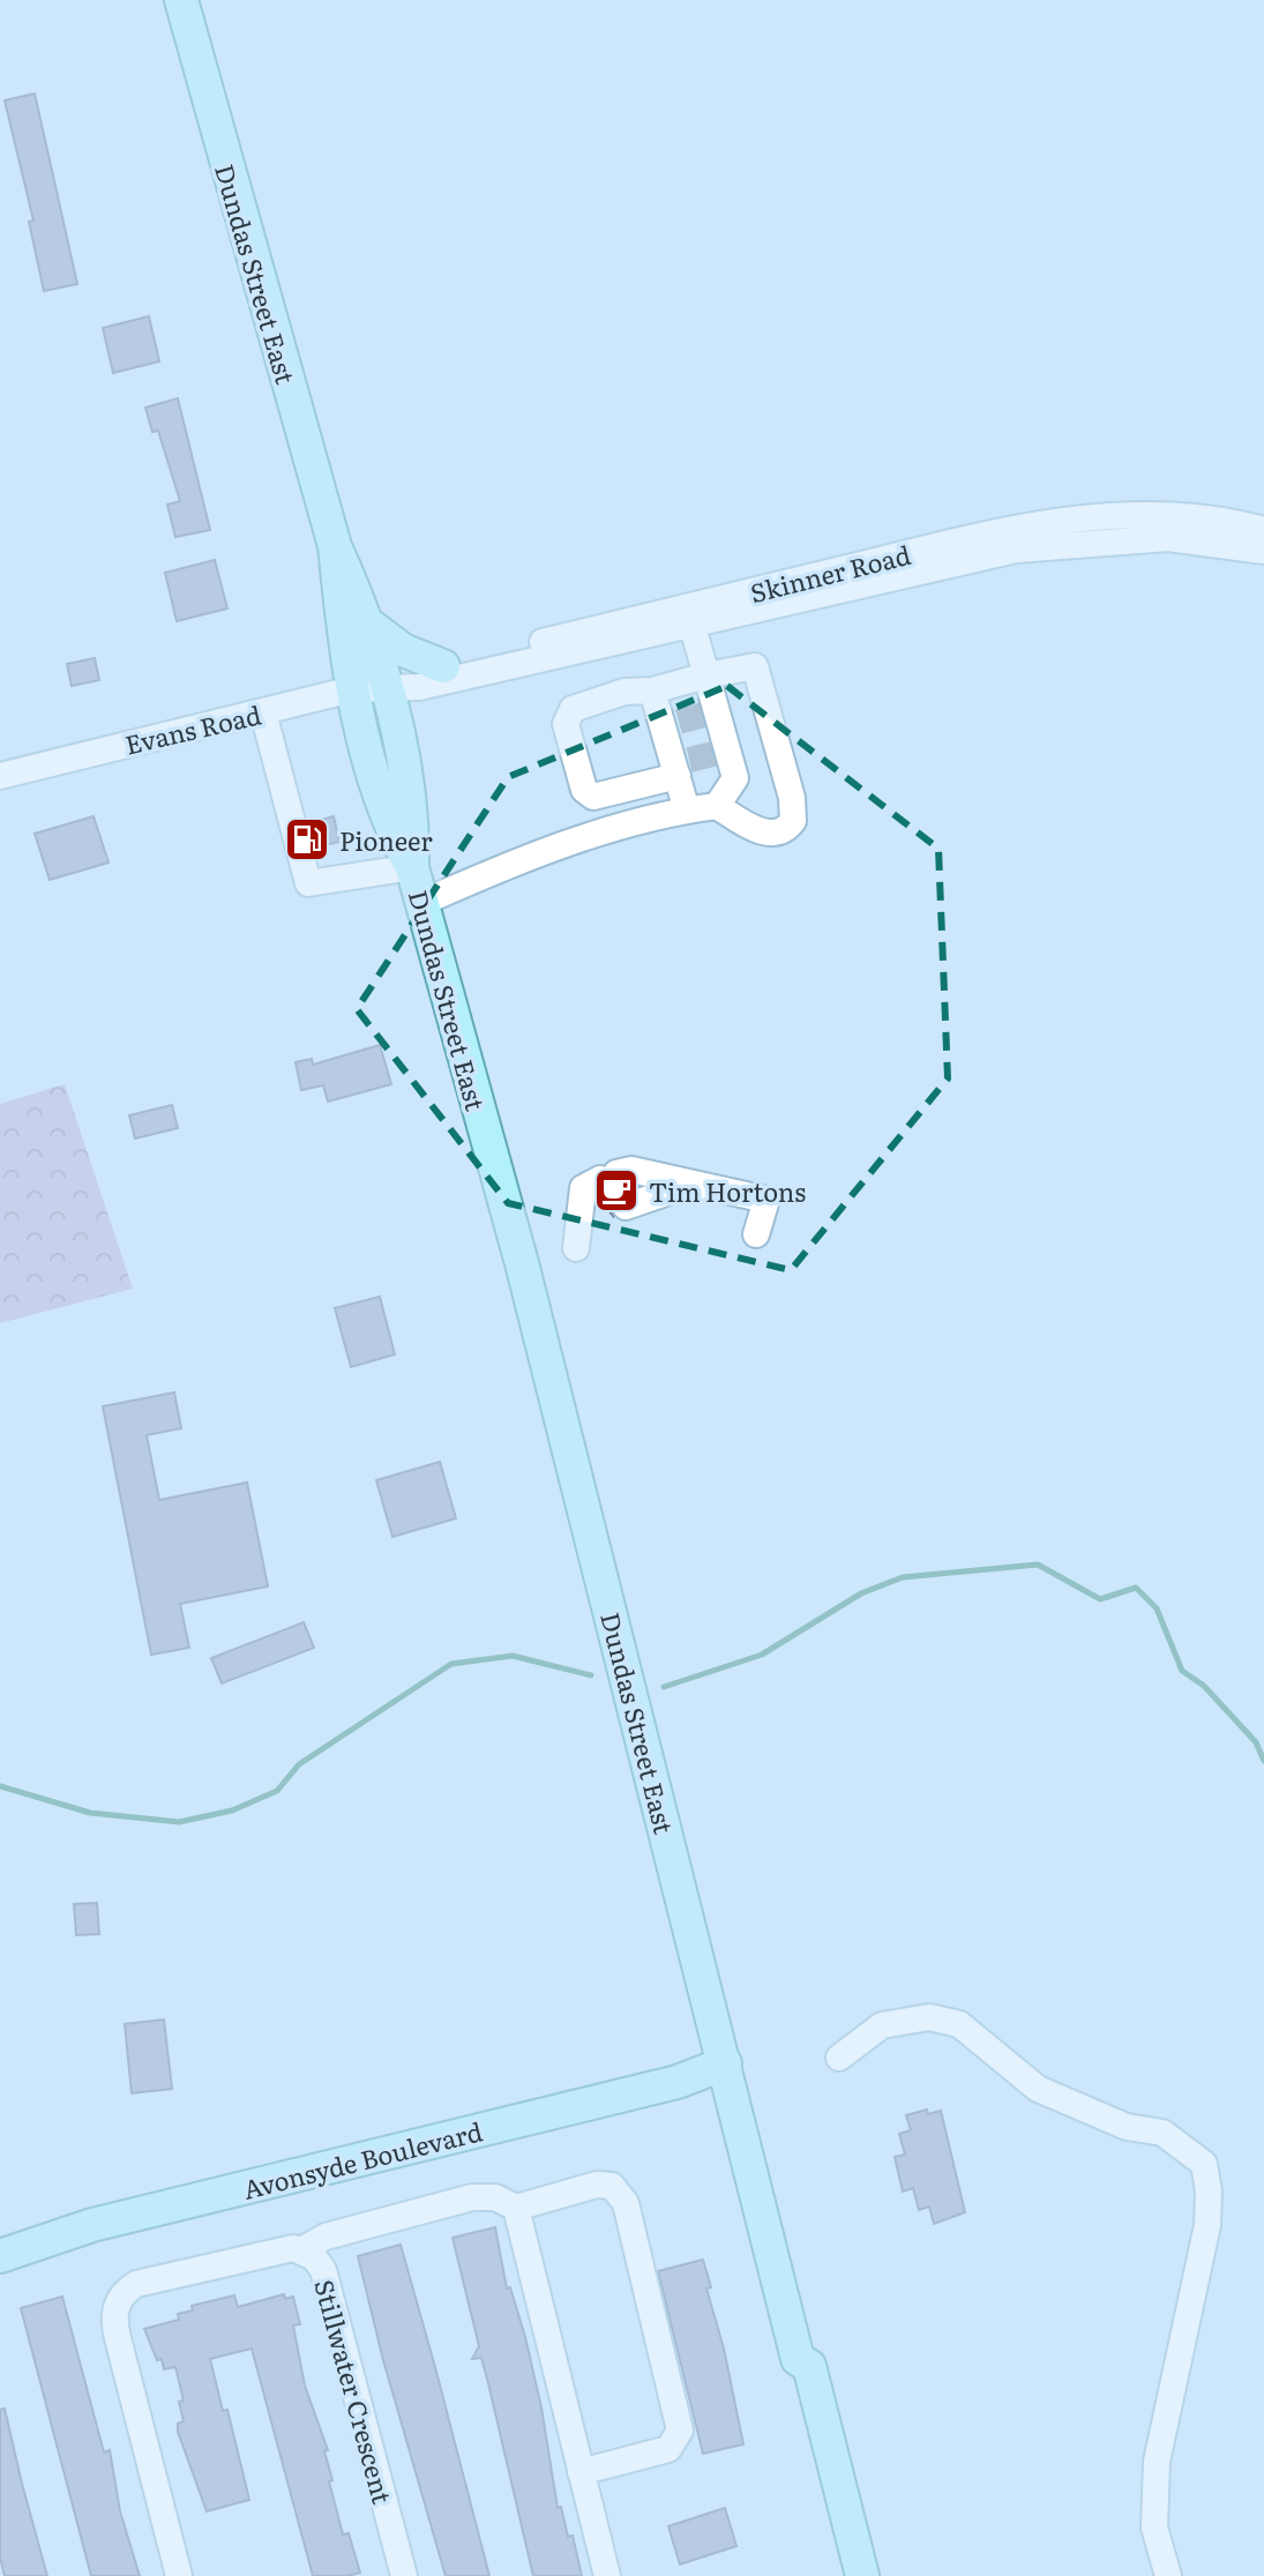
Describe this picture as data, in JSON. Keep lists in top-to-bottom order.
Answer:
{
  "streets": {
    "main road": ["Dundas Street East", "Avonsyde Boulevard"],
    "street": ["Skinner Road", "Evans Road", "Stillwater Crescent"]
  },
  "crossings": [
    ["Dundas Street East", "Skinner Road"],
    ["Dundas Street East", "Evans Road"],
    ["Dundas Street East", "Avonsyde Boulevard"],
    ["Skinner Road", "Evans Road"]
  ],
  "places": {
    "fuel station": ["Pioneer"],
    "cafe": ["Tim Hortons"]
  }
}
